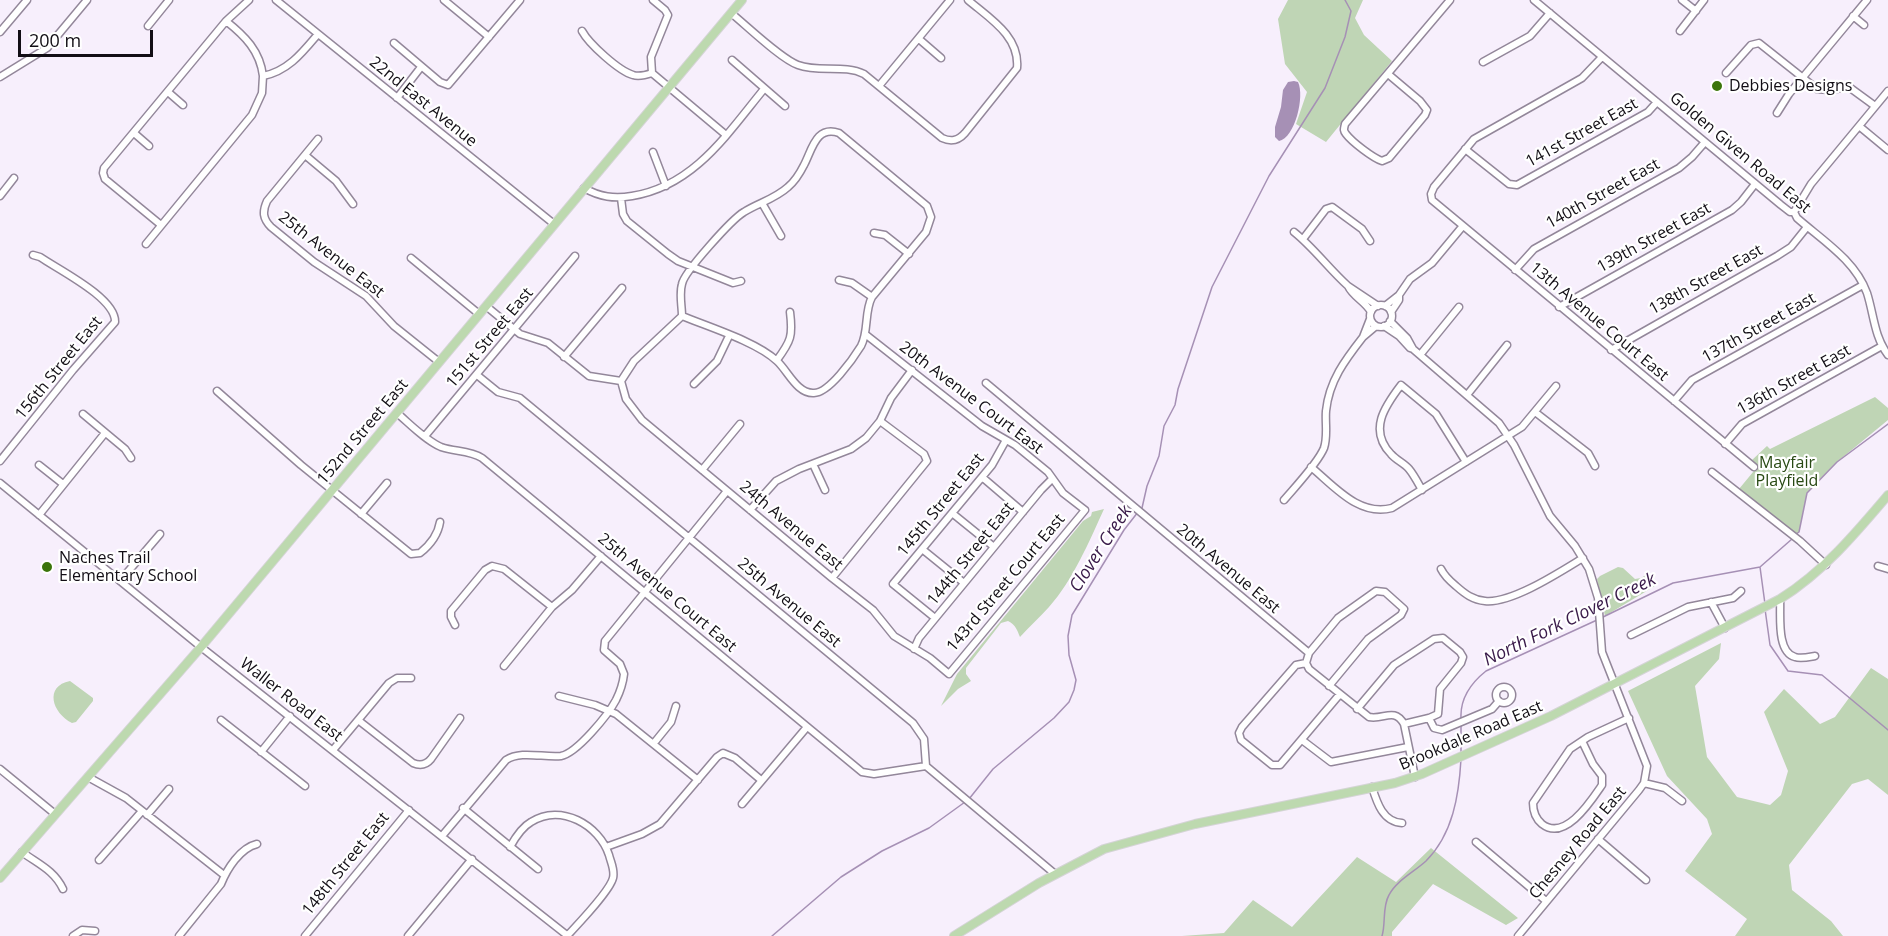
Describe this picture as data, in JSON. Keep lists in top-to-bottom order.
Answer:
{
  "streets": {
    "main road": ["152nd Street East", "Brookdale Road East"],
    "street": [
      "22nd East Avenue",
      "141st Street East",
      "Golden Given Road East",
      "140th Street East",
      "139th Street East",
      "25th Avenue East",
      "138th Street East",
      "13th Avenue Court East",
      "137th Street East",
      "151st Street East",
      "156th Street East",
      "136th Street East",
      "20th Avenue Court East",
      "145th Street East",
      "24th Avenue East",
      "144th Street East",
      "20th Avenue East",
      "143rd Street Court East",
      "25th Avenue Court East",
      "Waller Road East",
      "Chesney Road East",
      "148th Street East"
    ]
  },
  "crossings": [
    ["22nd East Avenue", "152nd Street East"],
    ["141st Street East", "Golden Given Road East"],
    ["141st Street East", "13th Avenue Court East"],
    ["Golden Given Road East", "140th Street East"],
    ["Golden Given Road East", "139th Street East"],
    ["Golden Given Road East", "138th Street East"],
    ["Golden Given Road East", "137th Street East"],
    ["Golden Given Road East", "136th Street East"],
    ["140th Street East", "13th Avenue Court East"],
    ["139th Street East", "13th Avenue Court East"],
    ["25th Avenue East", "151st Street East"],
    ["25th Avenue East", "152nd Street East"],
    ["25th Avenue East", "25th Avenue Court East"],
    ["138th Street East", "13th Avenue Court East"],
    ["13th Avenue Court East", "137th Street East"],
    ["13th Avenue Court East", "136th Street East"],
    ["151st Street East", "25th Avenue Court East"],
    ["20th Avenue Court East", "145th Street East"],
    ["20th Avenue Court East", "144th Street East"],
    ["20th Avenue Court East", "143rd Street Court East"],
    ["152nd Street East", "25th Avenue Court East"],
    ["152nd Street East", "Waller Road East"],
    ["145th Street East", "144th Street East"],
    ["24th Avenue East", "144th Street East"],
    ["24th Avenue East", "143rd Street Court East"],
    ["Waller Road East", "148th Street East"],
    ["Brookdale Road East", "Chesney Road East"]
  ],
  "water": ["Clover Creek", "North Fork Clover Creek"],
  "parks": ["Mayfair Playfield"],
  "places": ["Debbies Designs", "Naches Trail Elementary School"],
  "scale_bar": "200 m"
}
